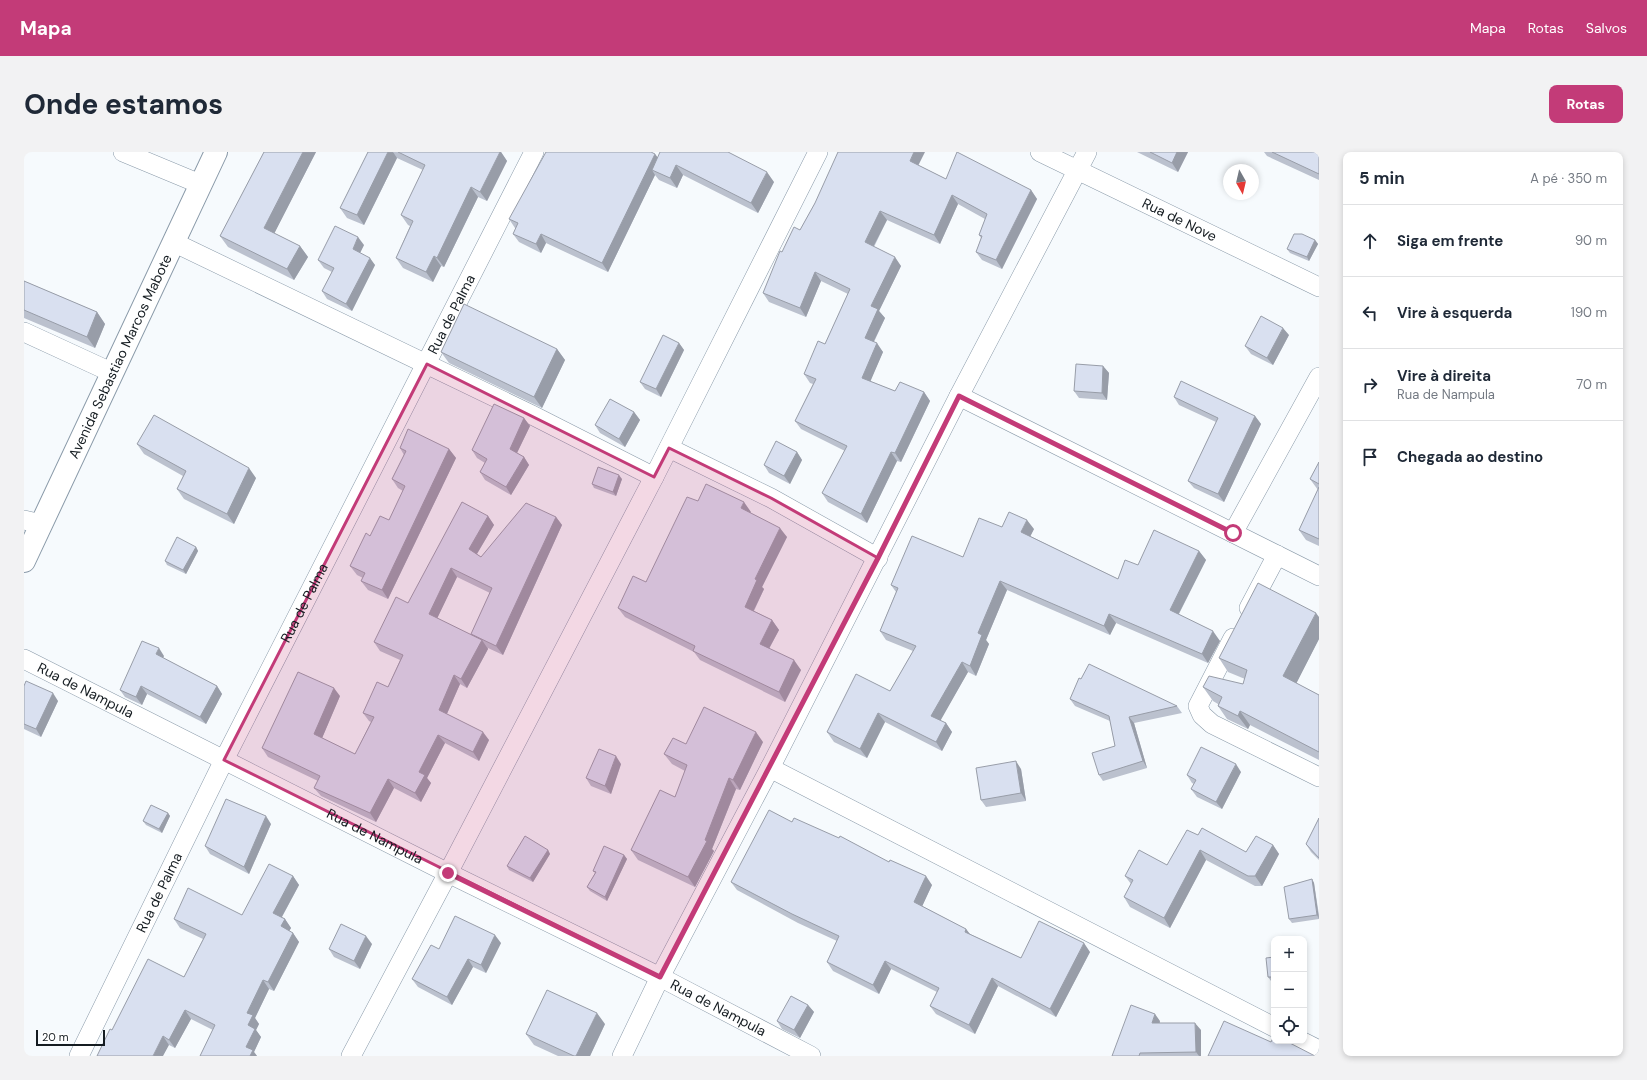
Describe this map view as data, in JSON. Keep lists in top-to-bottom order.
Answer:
{
  "streets": {
    "main road": ["Avenida Sebastiao Marcos Mabote"],
    "street": ["Rua de Nove", "Rua de Palma", "Rua de Nampula"]
  },
  "crossings": [
    ["Rua de Palma", "Rua de Nampula"]
  ],
  "scale_bar": "20 m",
  "north": "bottom",
  "page": {
    "header": "Mapa",
    "nav": ["Mapa", "Rotas", "Salvos"],
    "buttons": "Rotas",
    "title": "Onde estamos",
    "heading": ["5 min", "A pé · 350 m"],
    "list": [
      ["Siga em frente", "90 m"],
      ["Vire à esquerda", "190 m"],
      ["Vire à direita", "Rua de Nampula", "70 m"],
      "Chegada ao destino"
    ],
    "map_buttons": ["+", "−"],
    "scale": "20 m"
  }
}
